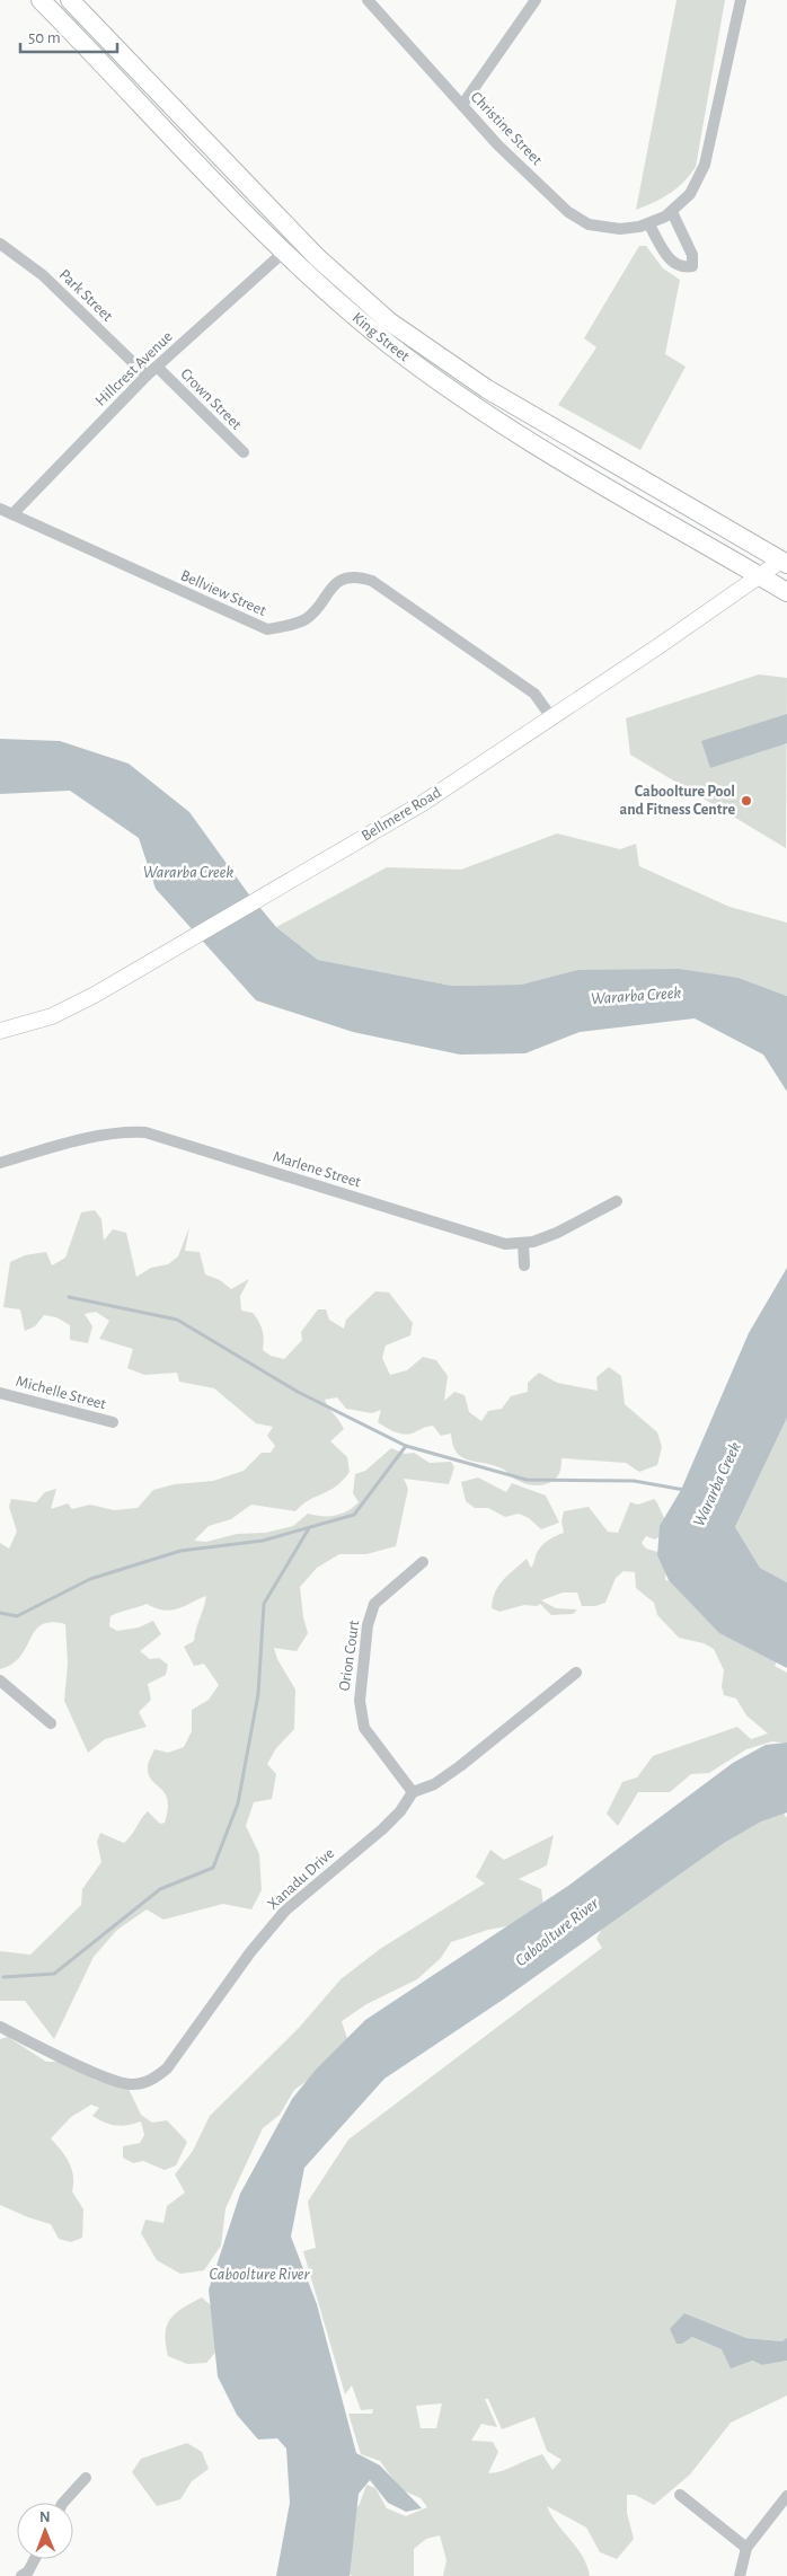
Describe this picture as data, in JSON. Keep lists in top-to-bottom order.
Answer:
{
  "streets": {
    "main road": ["King Street", "Bellmere Road"],
    "street": [
      "Christine Street",
      "Park Street",
      "Hillcrest Avenue",
      "Crown Street",
      "Bellview Street",
      "Marlene Street",
      "Michelle Street",
      "Orion Court",
      "Xanadu Drive"
    ]
  },
  "crossings": [
    ["Park Street", "Hillcrest Avenue"],
    ["King Street", "Hillcrest Avenue"],
    ["King Street", "Bellmere Road"],
    ["Hillcrest Avenue", "Crown Street"],
    ["Hillcrest Avenue", "Bellview Street"],
    ["Bellview Street", "Bellmere Road"],
    ["Orion Court", "Xanadu Drive"]
  ],
  "water": ["Wararba Creek", "Caboolture River"],
  "places": ["Caboolture Pool and Fitness Centre"],
  "scale_bar": "50 m",
  "north": "top"
}
